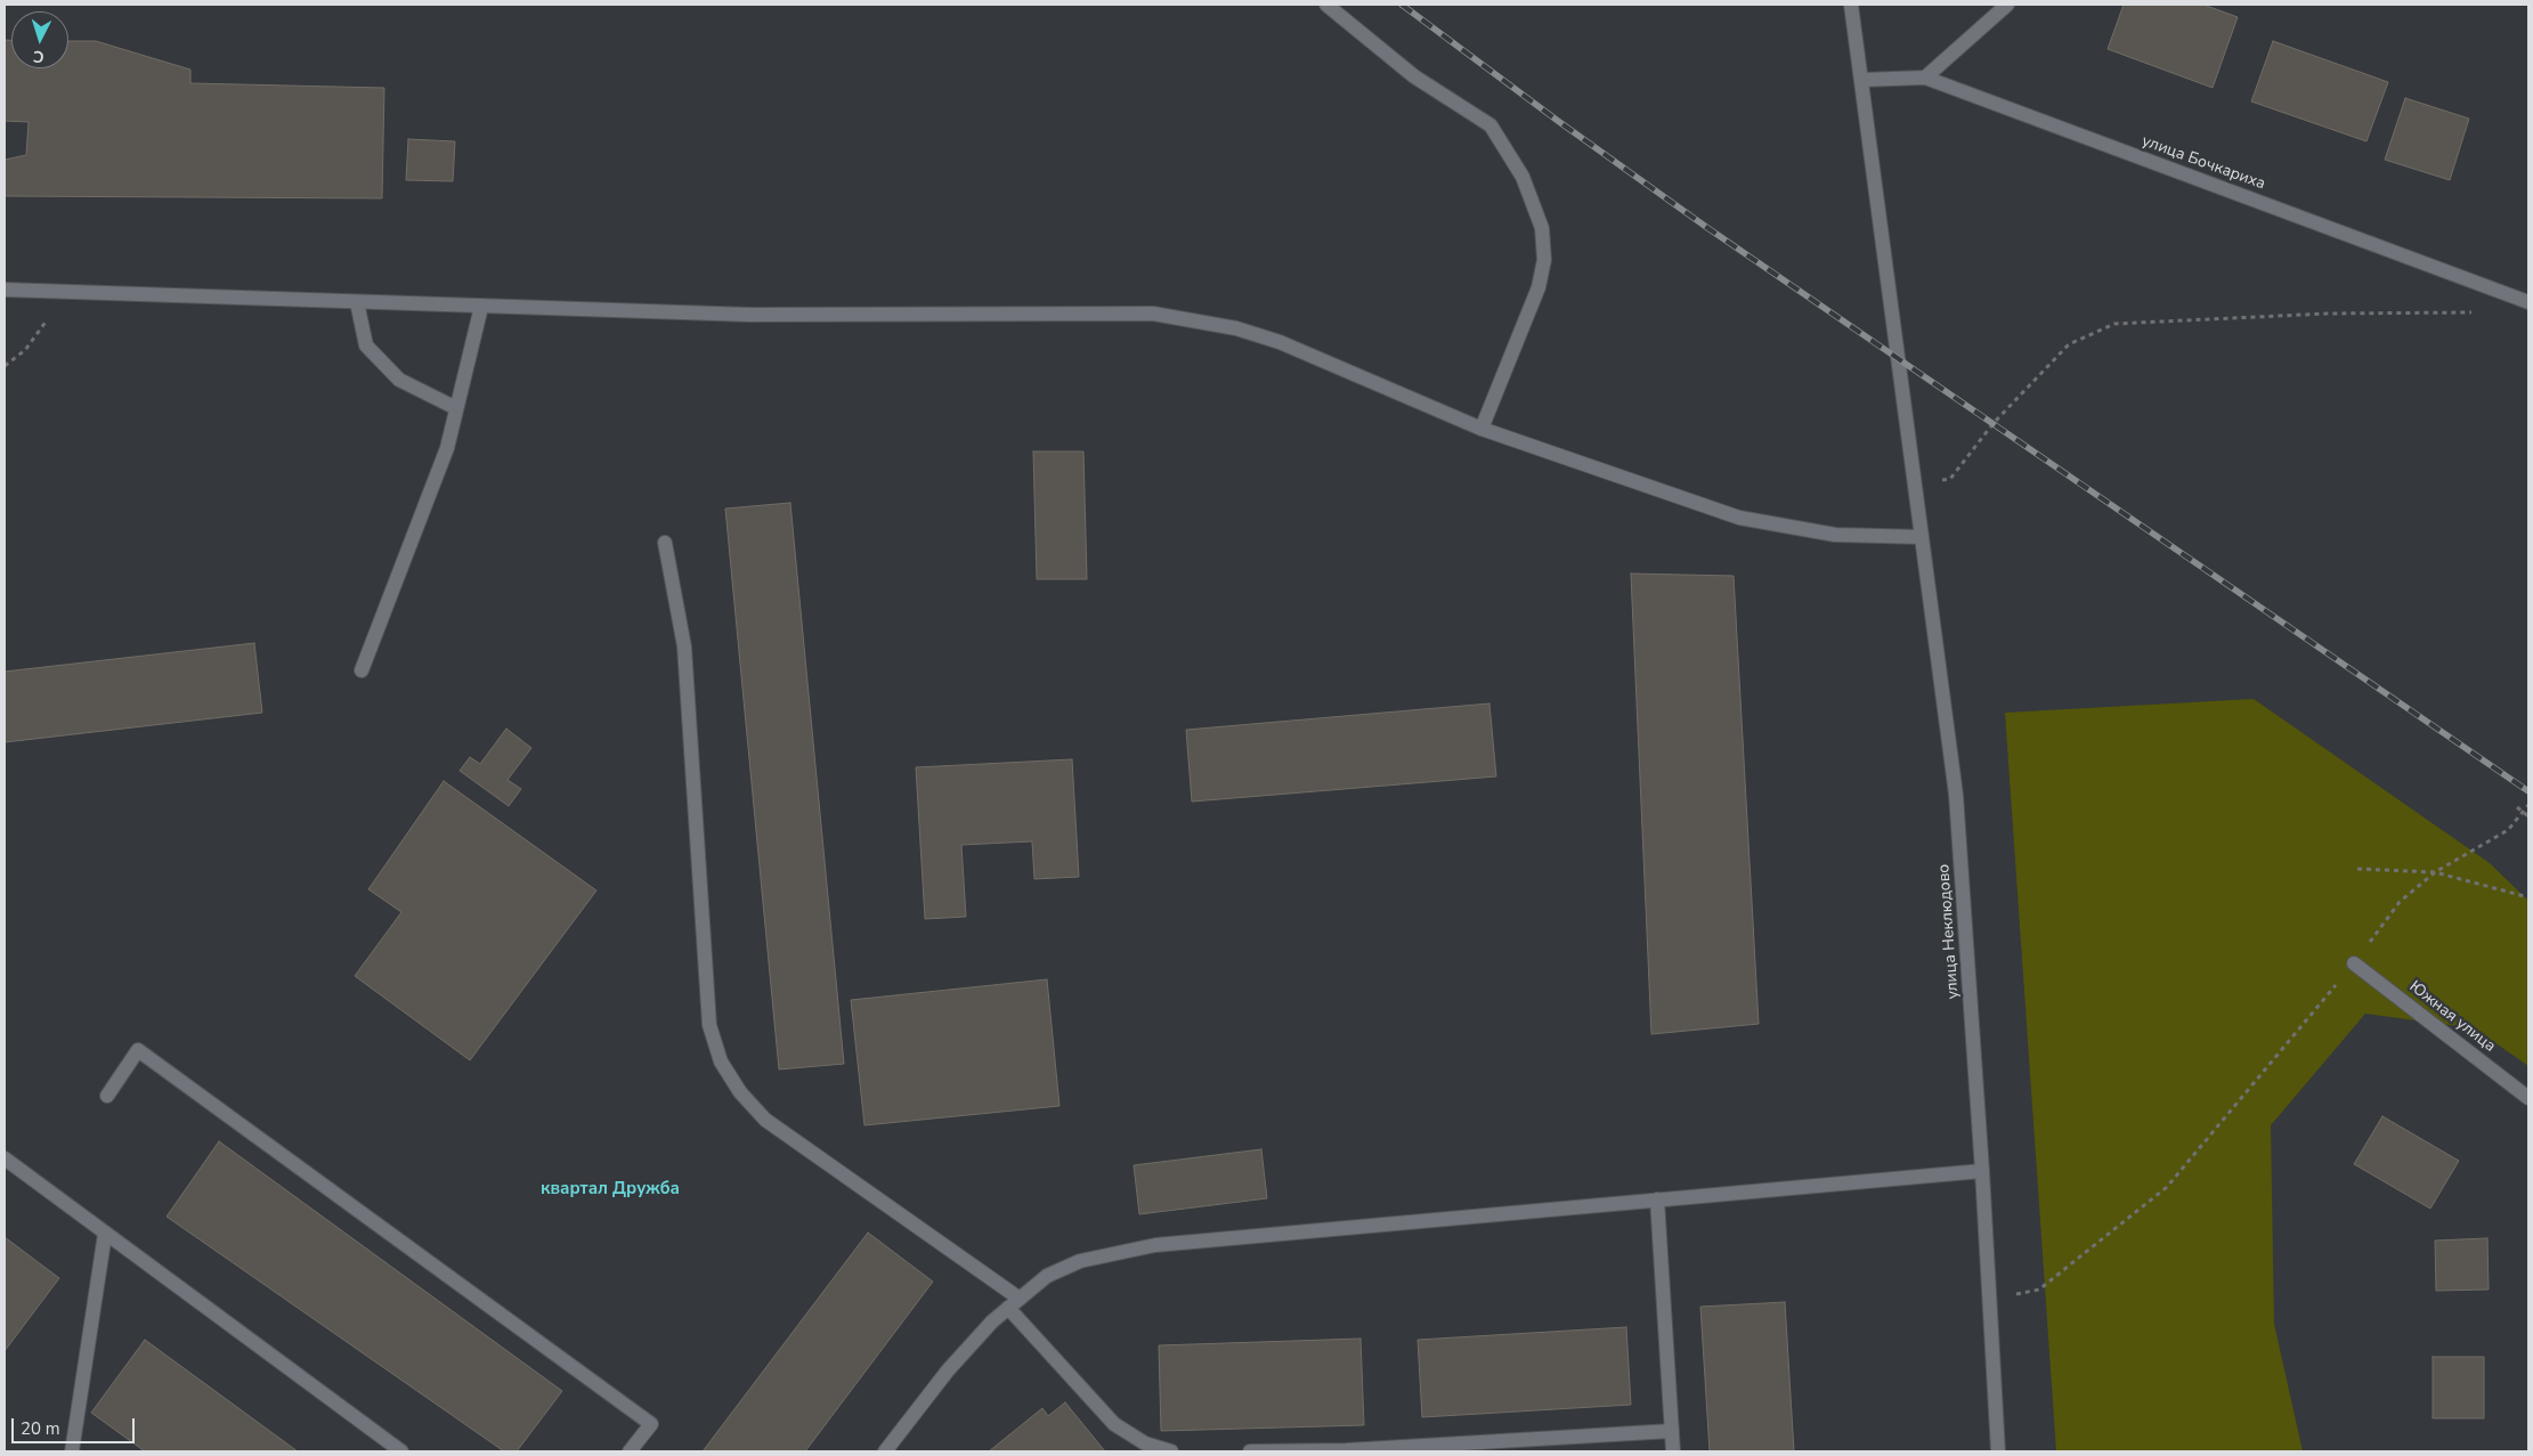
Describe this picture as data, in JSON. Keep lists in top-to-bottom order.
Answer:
{
  "streets": {
    "street": ["улица Бочкариха", "улица Неклюдово", "Южная улица"]
  },
  "crossings": [
    ["улица Бочкариха", "улица Неклюдово"]
  ],
  "districts": ["квартал Дружба"],
  "scale_bar": "20 m",
  "north": "bottom"
}
